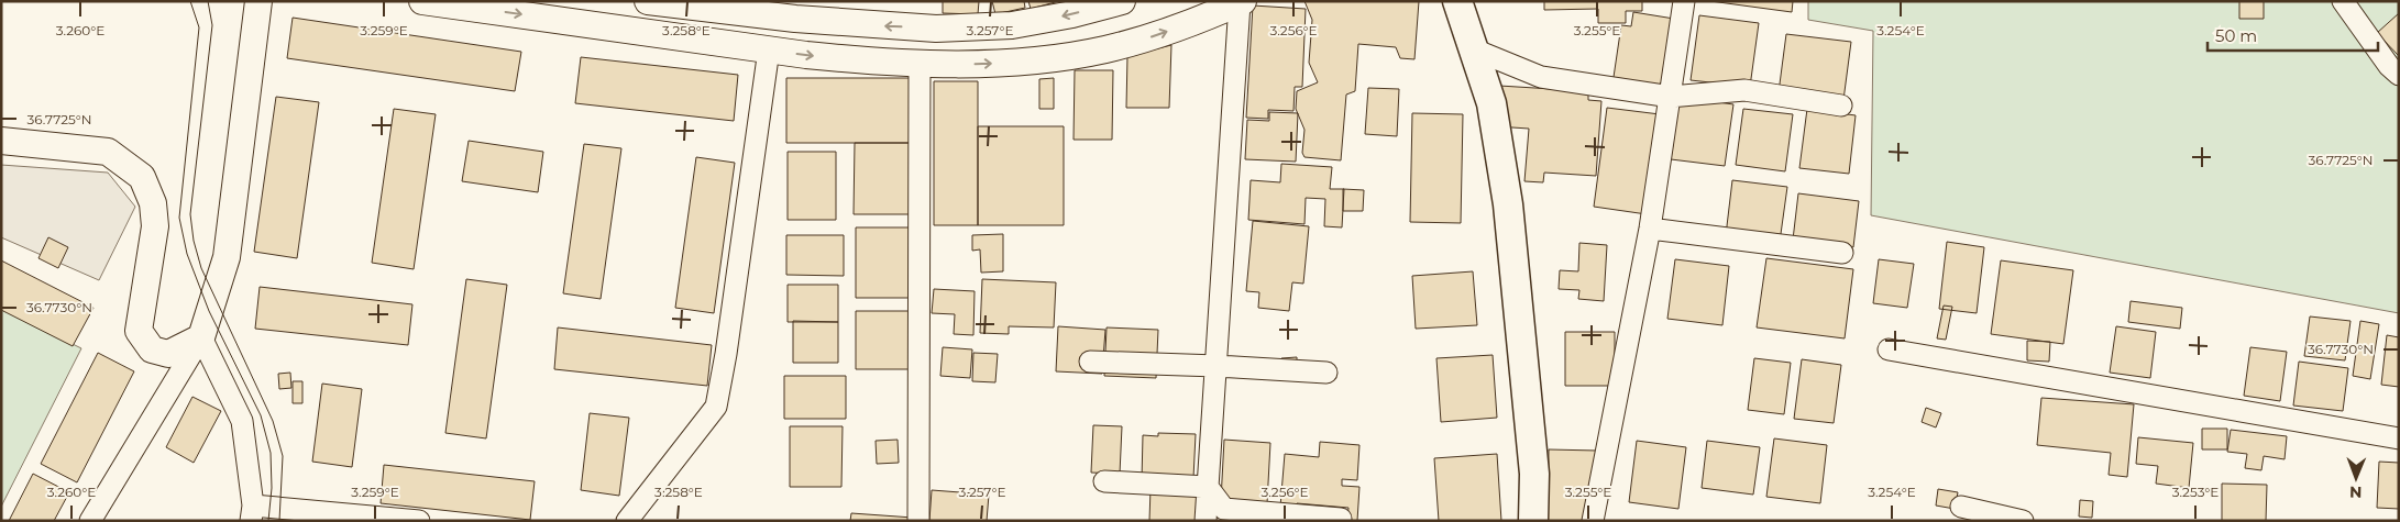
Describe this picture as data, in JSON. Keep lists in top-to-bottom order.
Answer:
{
  "scale_bar": "50 m",
  "north": "bottom",
  "coordinates": [
    "3.260°E",
    "3.259°E",
    "3.258°E",
    "3.257°E",
    "3.256°E",
    "3.255°E",
    "3.254°E",
    "36.7725°N",
    "36.7730°N",
    "3.253°E"
  ]
}
